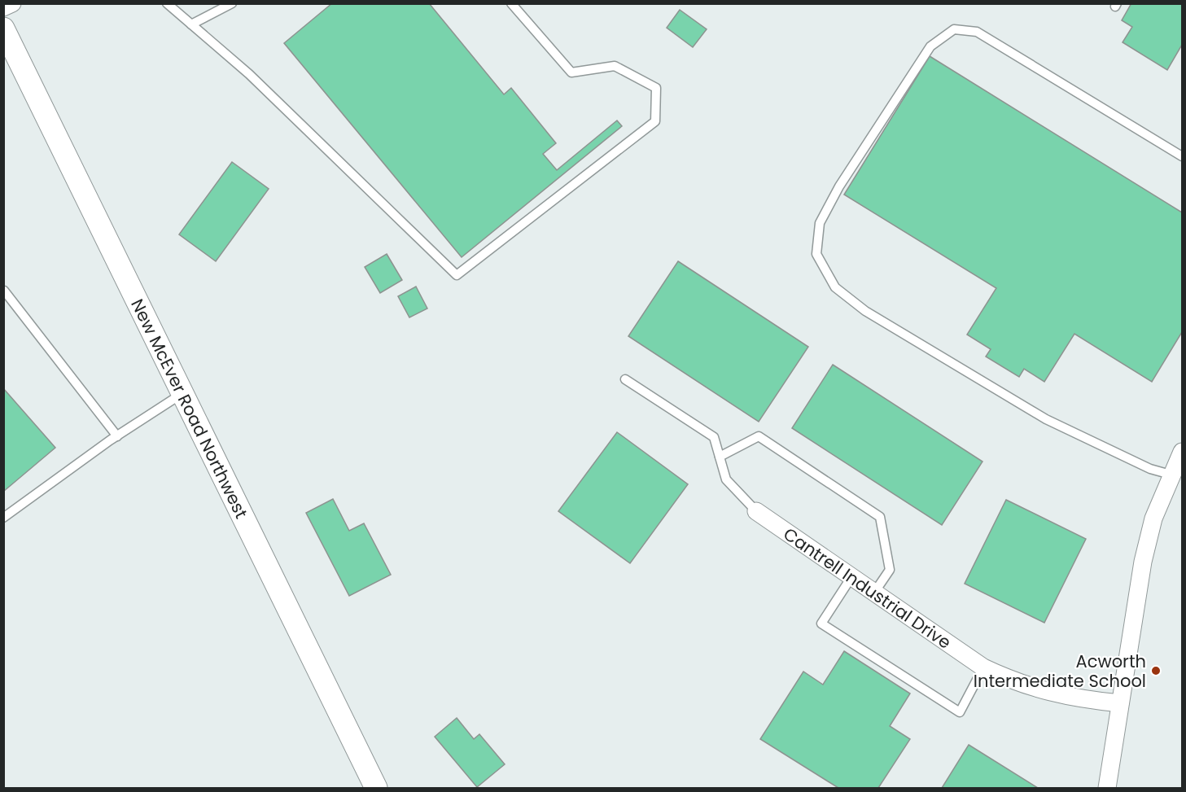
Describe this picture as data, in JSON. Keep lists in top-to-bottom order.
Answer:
{
  "streets": {
    "street": ["New McEver Road Northwest", "Cantrell Industrial Drive"]
  },
  "places": ["Acworth Intermediate School"]
}
